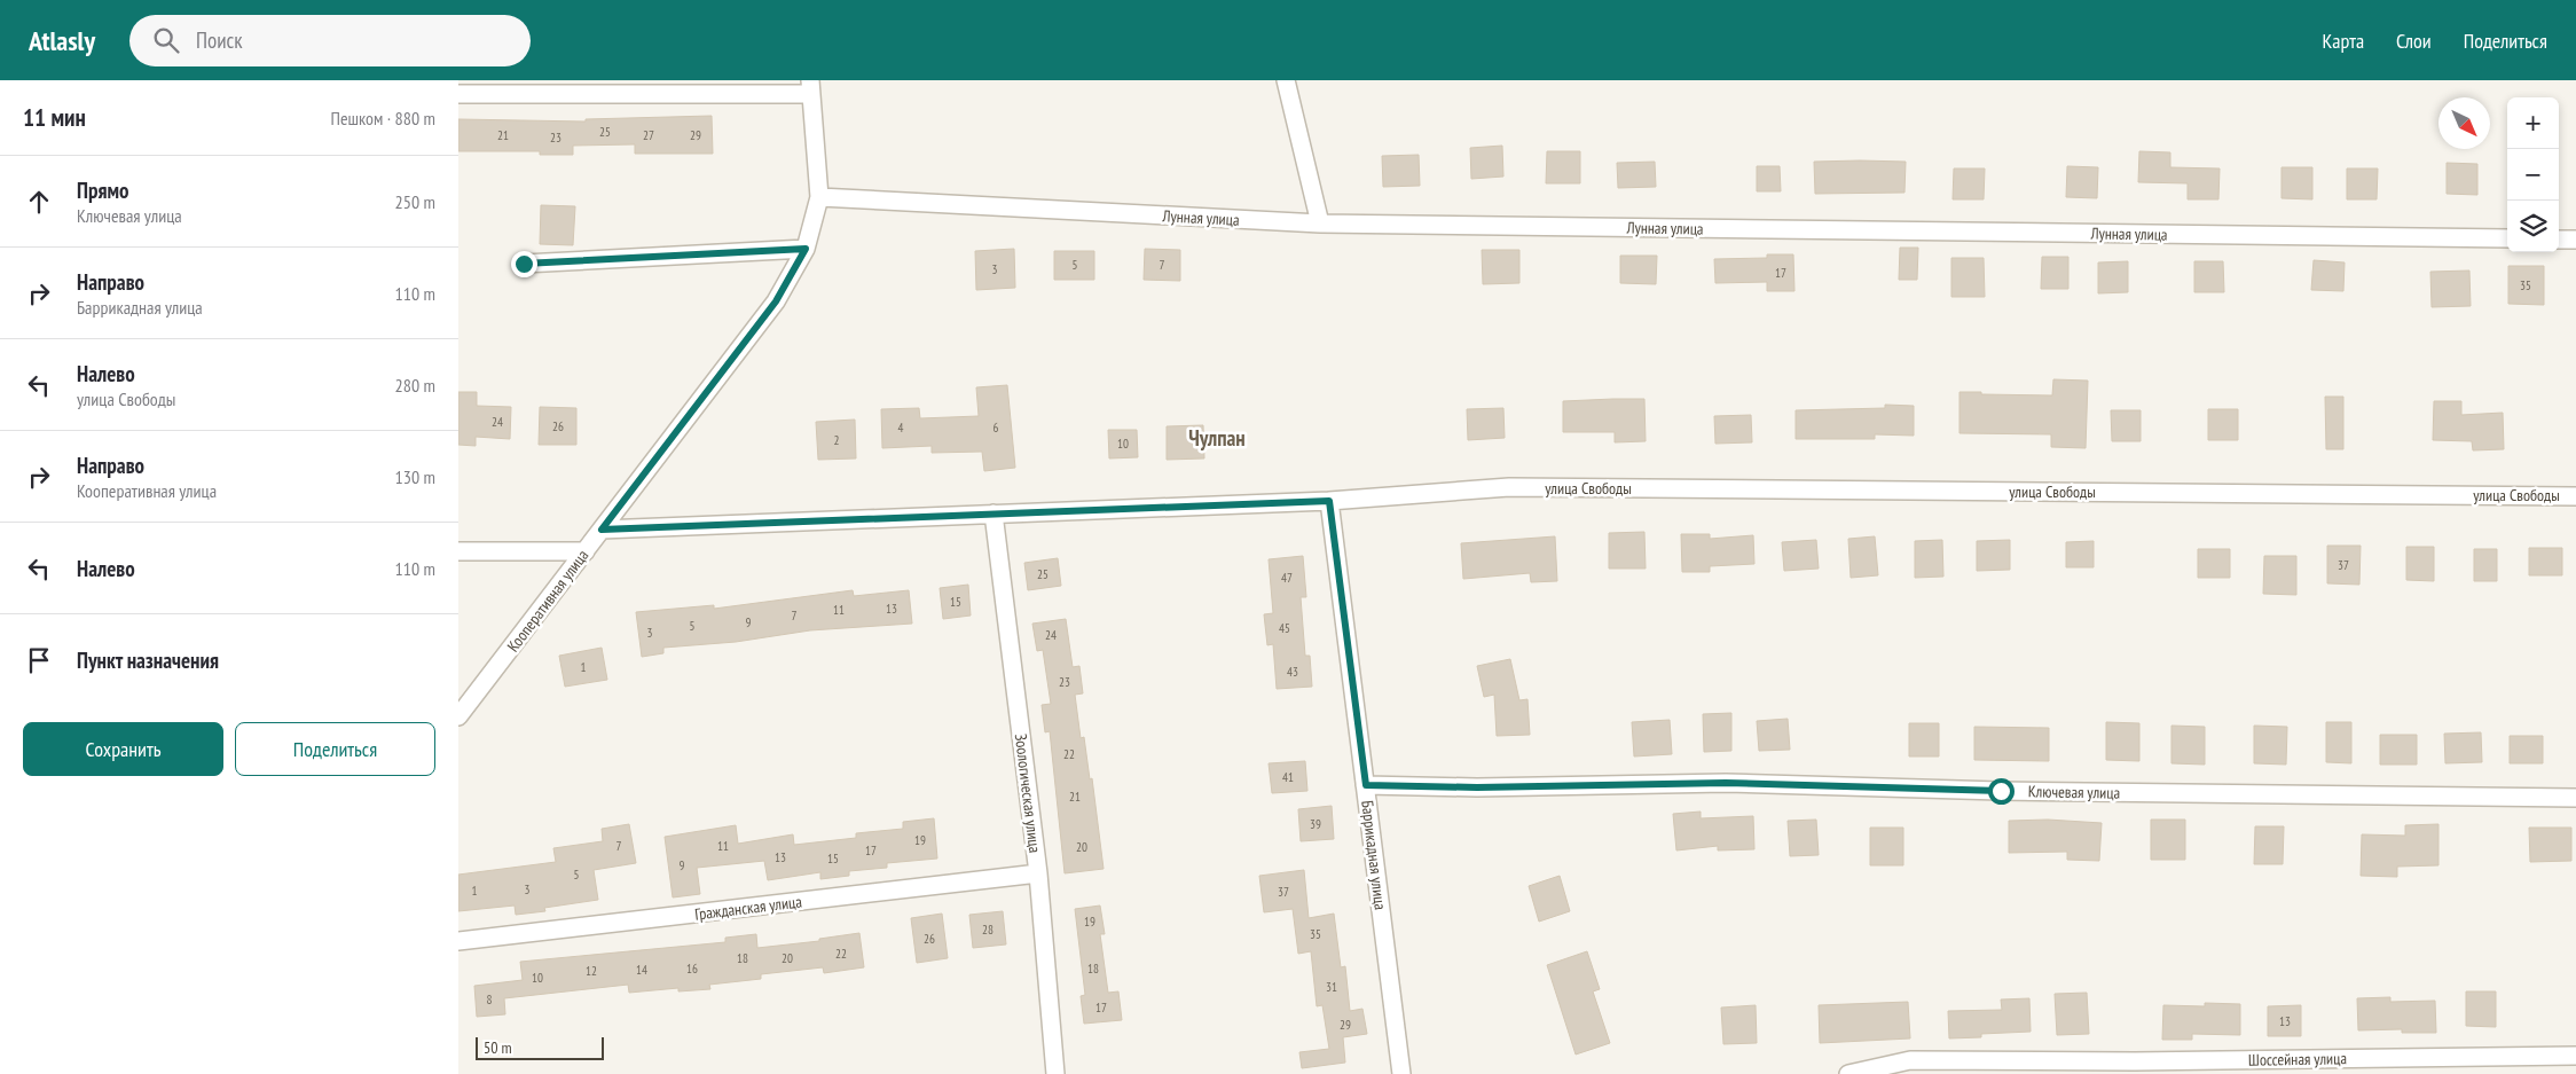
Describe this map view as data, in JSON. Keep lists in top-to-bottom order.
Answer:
{
  "streets": {
    "street": [
      "Лунная улица",
      "улица Свободы",
      "Кооперативная улица",
      "Ключевая улица",
      "Зоологическая улица",
      "Баррикадная улица",
      "Гражданская улица",
      "Шоссейная улица"
    ]
  },
  "crossings": [
    ["Лунная улица", "Кооперативная улица"],
    ["улица Свободы", "Кооперативная улица"],
    ["улица Свободы", "Зоологическая улица"],
    ["улица Свободы", "Баррикадная улица"],
    ["Ключевая улица", "Баррикадная улица"],
    ["Зоологическая улица", "Гражданская улица"]
  ],
  "districts": ["Чулпан"],
  "house_numbers": [
    "25",
    "21",
    "27",
    "29",
    "23",
    "5",
    "7",
    "3",
    "17",
    "35",
    "24",
    "26",
    "4",
    "6",
    "2",
    "10",
    "37",
    "25",
    "47",
    "15",
    "13",
    "11",
    "7",
    "9",
    "5",
    "45",
    "3",
    "24",
    "1",
    "43",
    "23",
    "22",
    "41",
    "21",
    "39",
    "19",
    "7",
    "11",
    "20",
    "17",
    "13",
    "15",
    "9",
    "5",
    "3",
    "1",
    "37",
    "19",
    "28",
    "35",
    "26",
    "22",
    "18",
    "20",
    "16",
    "18",
    "14",
    "12",
    "10",
    "31",
    "8",
    "17",
    "13",
    "29"
  ],
  "scale_bar": "50 m",
  "north": "bottom right",
  "page": {
    "header": "Atlasly",
    "search": "Поиск",
    "nav": ["Карта", "Слои", "Поделиться"],
    "heading": ["11 мин", "Пешком · 880 m"],
    "map_buttons": ["+", "−"],
    "list": [
      ["Прямо", "Ключевая улица", "250 m"],
      ["Направо", "Баррикадная улица", "110 m"],
      ["Налево", "улица Свободы", "280 m"],
      ["Направо", "Кооперативная улица", "130 m"],
      ["Налево", "110 m"],
      "Пункт назначения"
    ],
    "buttons": ["Сохранить", "Поделиться"],
    "scale": "50 m"
  }
}
